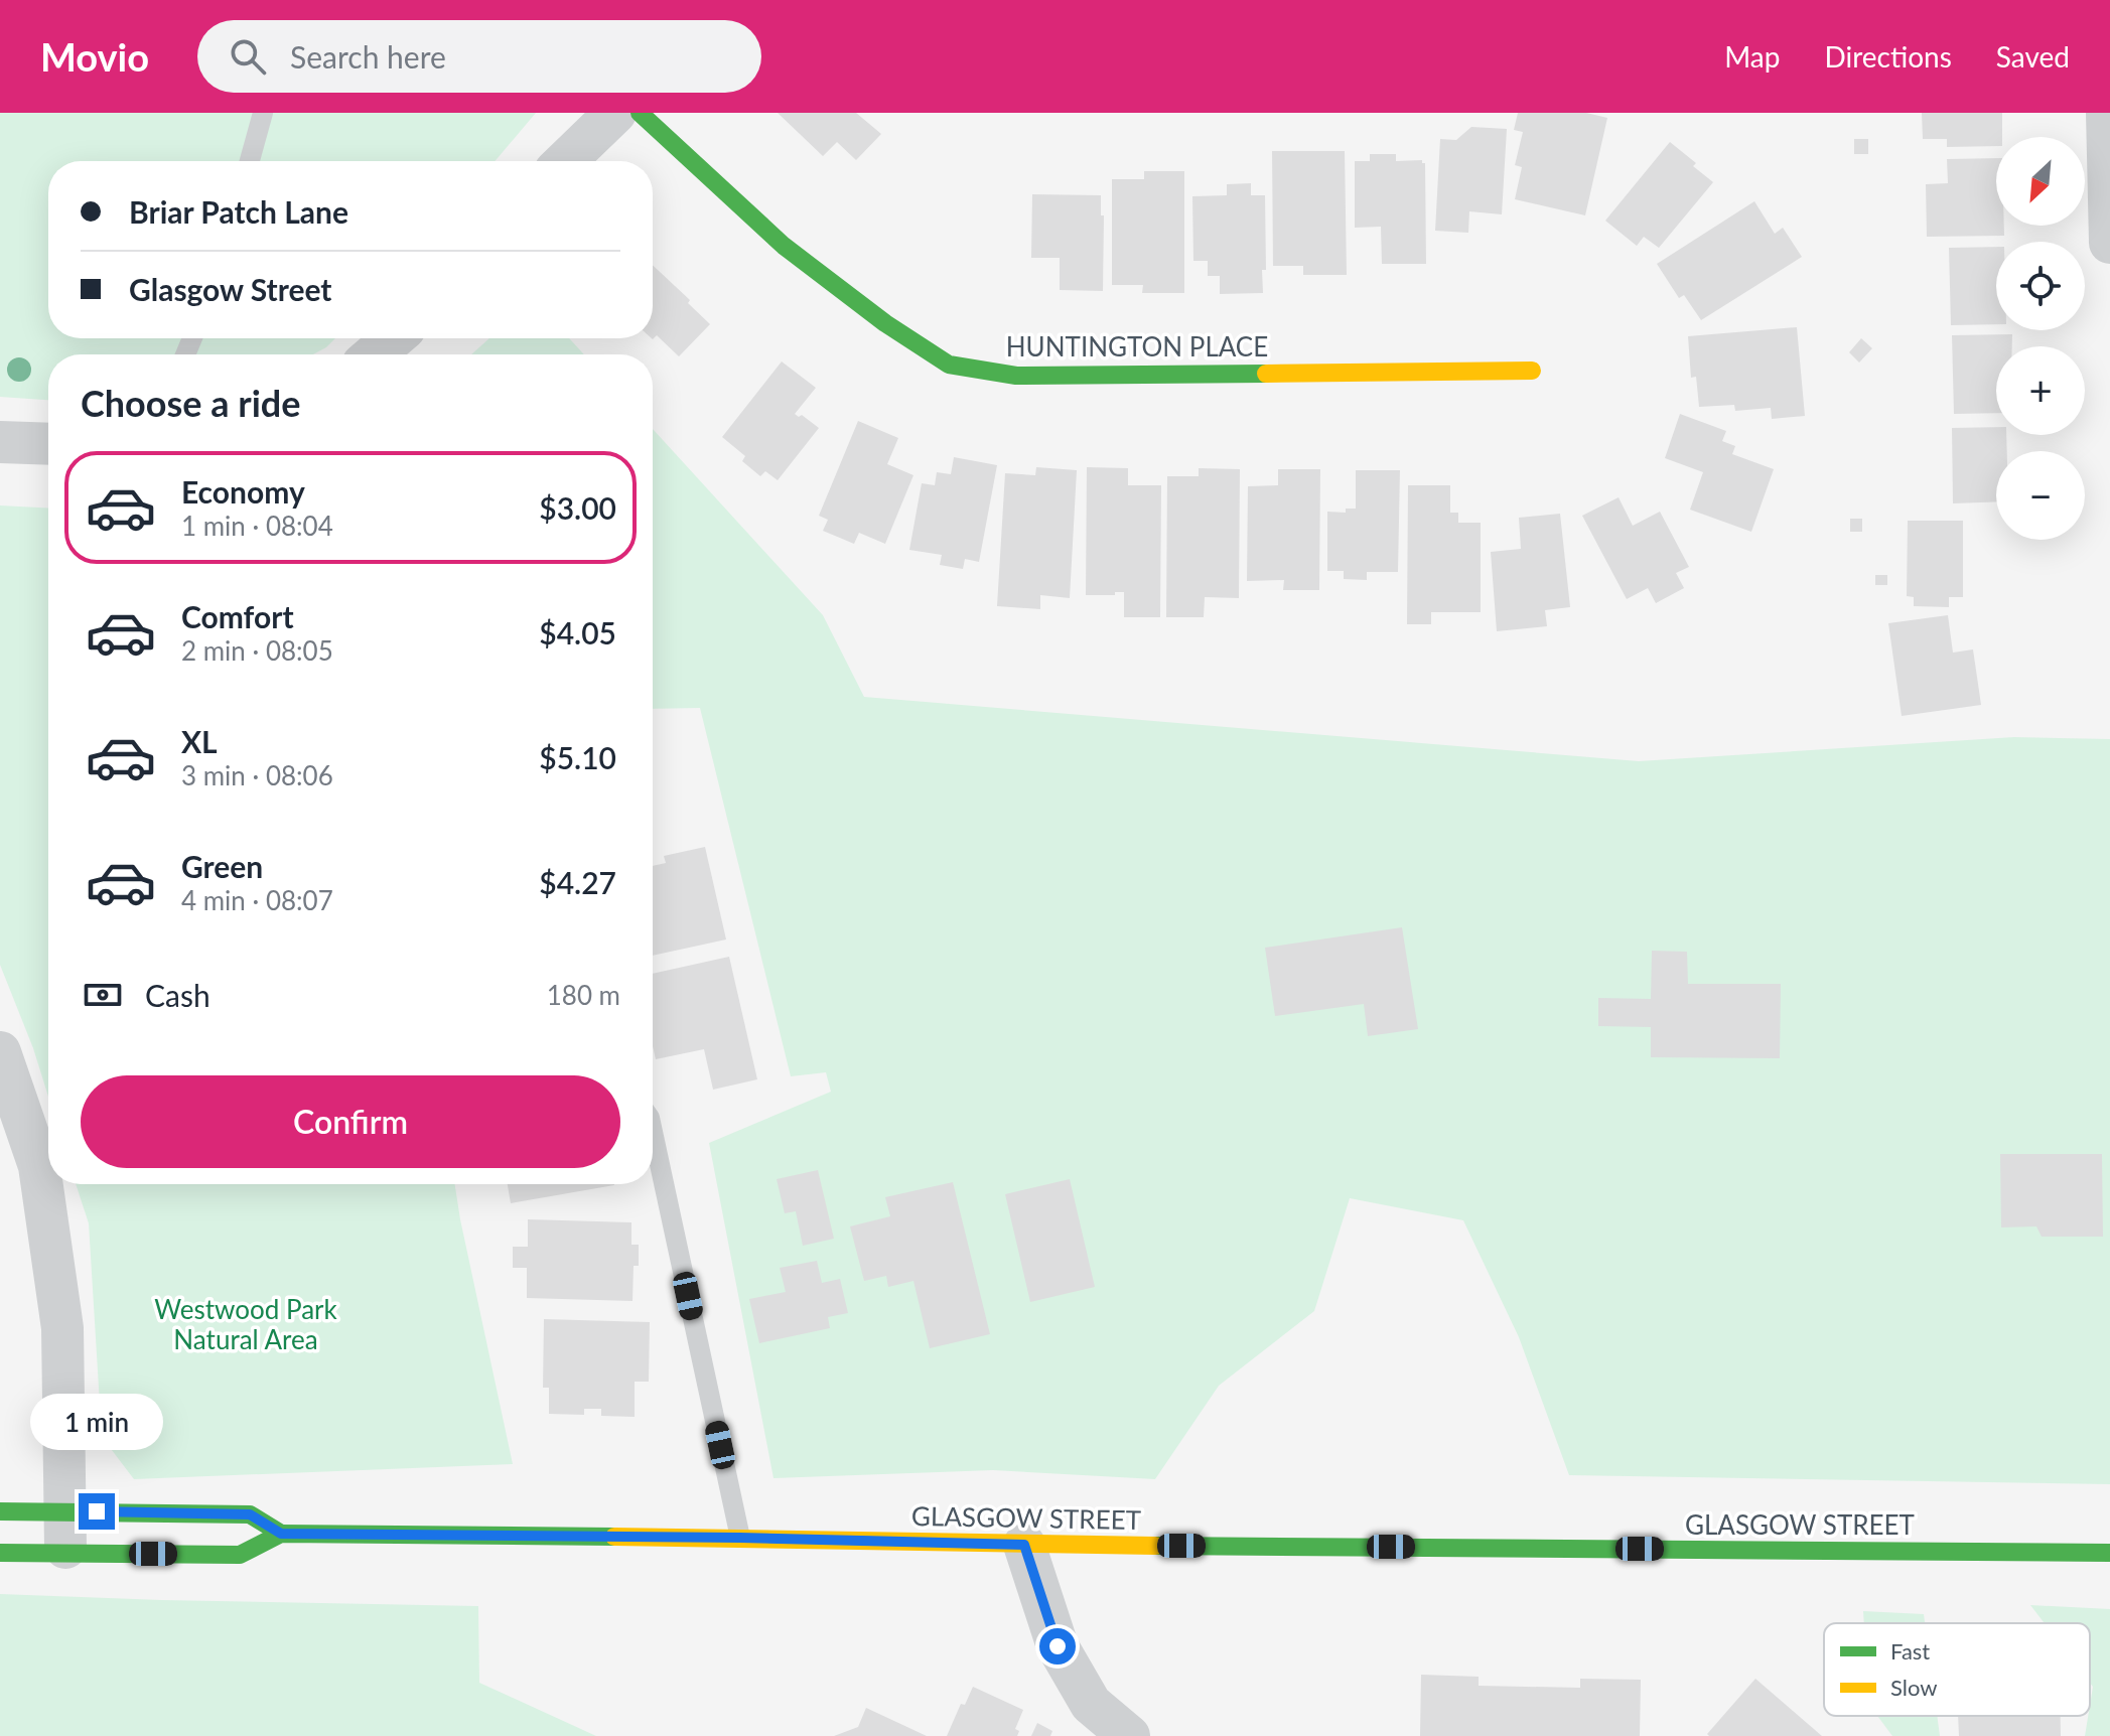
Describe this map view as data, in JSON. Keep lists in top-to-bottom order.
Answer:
{
  "streets": {
    "street": ["HUNTINGTON PLACE", "GLASGOW STREET"]
  },
  "parks": ["Westwood Park Natural Area"],
  "legend": ["Fast", "Slow"],
  "north": "bottom left",
  "page": {
    "header": "Movio",
    "search": "Search here",
    "nav": ["Map", "Directions", "Saved"],
    "map_buttons": ["+", "−"],
    "banner": ["Briar Patch Lane", "Glasgow Street"],
    "heading": "Choose a ride",
    "list": [
      {
        "name": "Economy",
        "note": "1 min · 08:04",
        "value": "$3.00"
      },
      {
        "name": "Comfort",
        "note": "2 min · 08:05",
        "value": "$4.05"
      },
      {
        "name": "XL",
        "note": "3 min · 08:06",
        "value": "$5.10"
      },
      {
        "name": "Green",
        "note": "4 min · 08:07",
        "value": "$4.27"
      }
    ],
    "pay": ["Cash", "180 m"],
    "buttons": "Confirm",
    "bubble": "1 min"
  }
}
